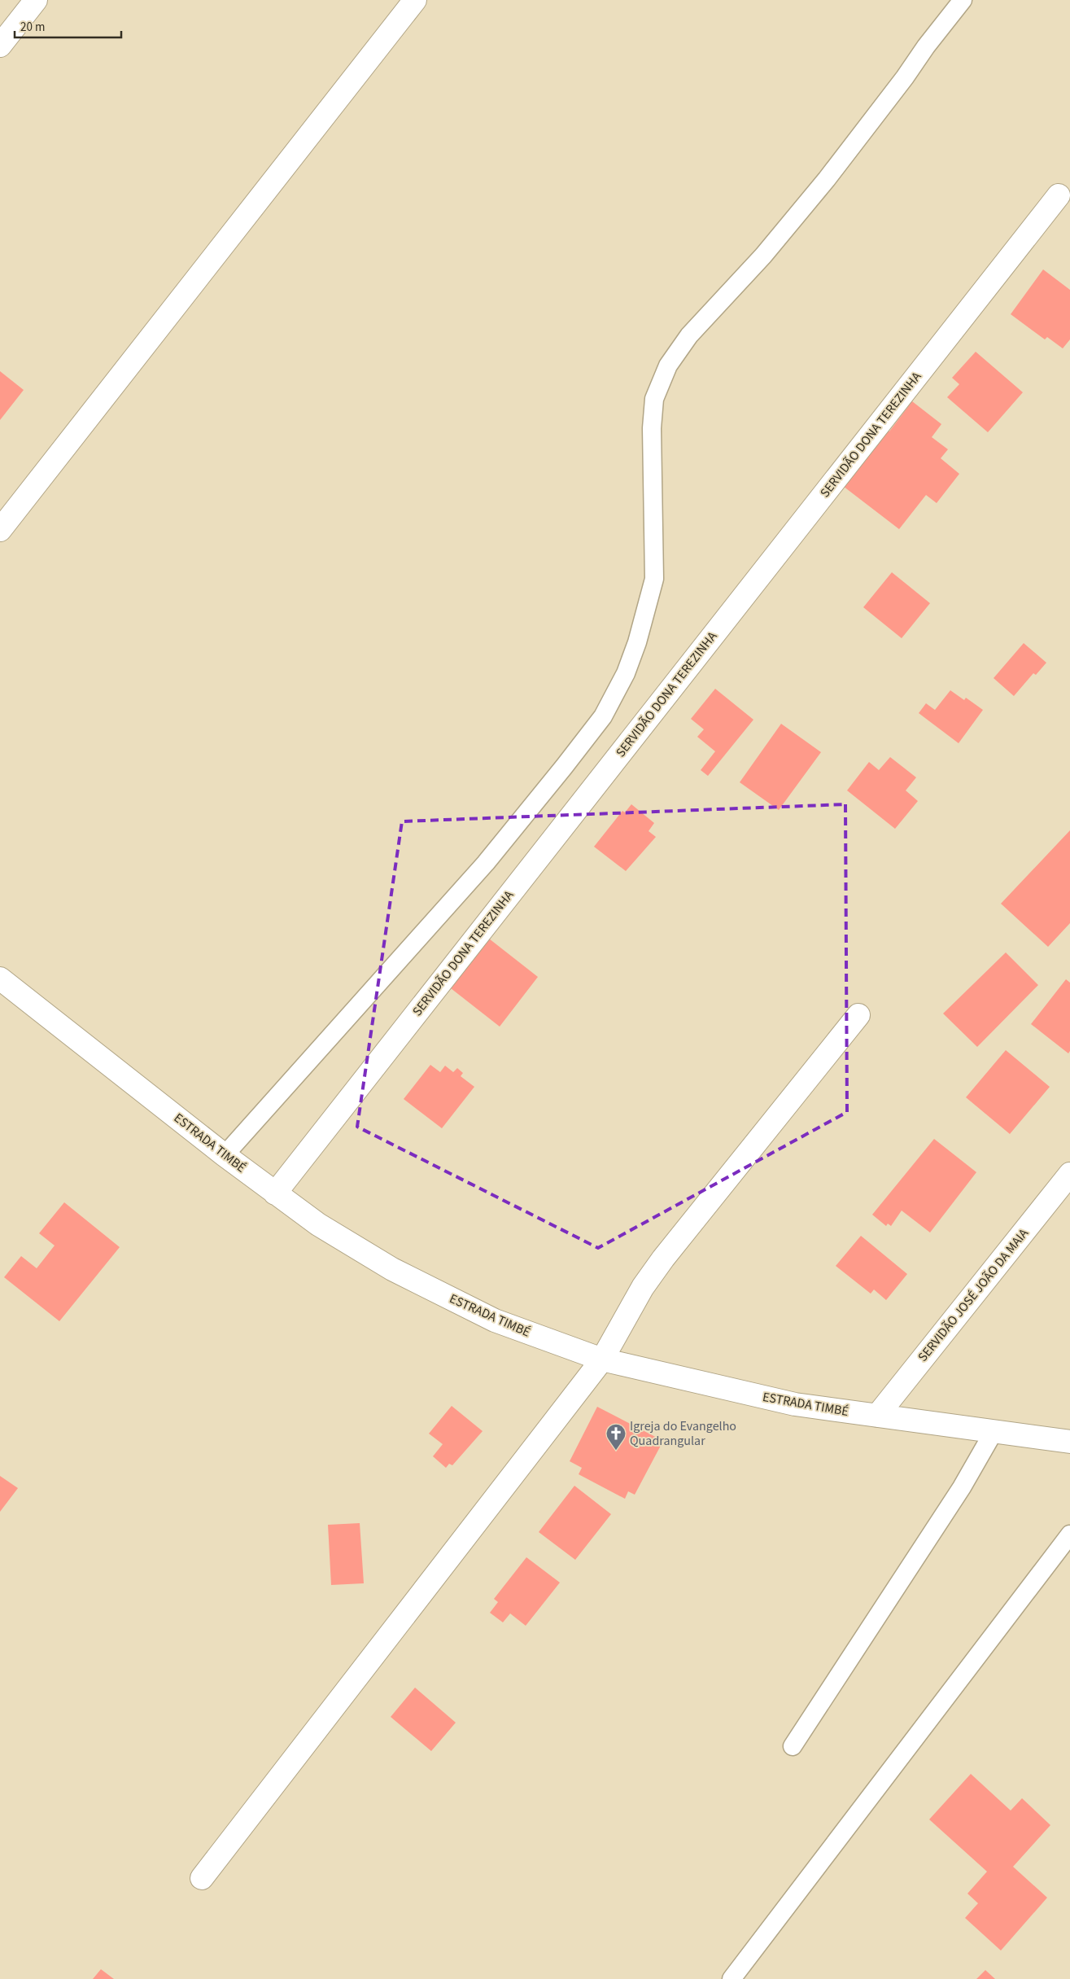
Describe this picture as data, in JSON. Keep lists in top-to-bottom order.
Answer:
{
  "streets": {
    "street": ["SERVIDÃO DONA TEREZINHA", "ESTRADA TIMBÉ", "SERVIDÃO JOSÉ JOÃO DA MAIA"]
  },
  "crossings": [
    ["SERVIDÃO DONA TEREZINHA", "ESTRADA TIMBÉ"],
    ["ESTRADA TIMBÉ", "SERVIDÃO JOSÉ JOÃO DA MAIA"]
  ],
  "places": {
    "church": ["Igreja do Evangelho Quadrangular"]
  },
  "scale_bar": "20 m"
}
